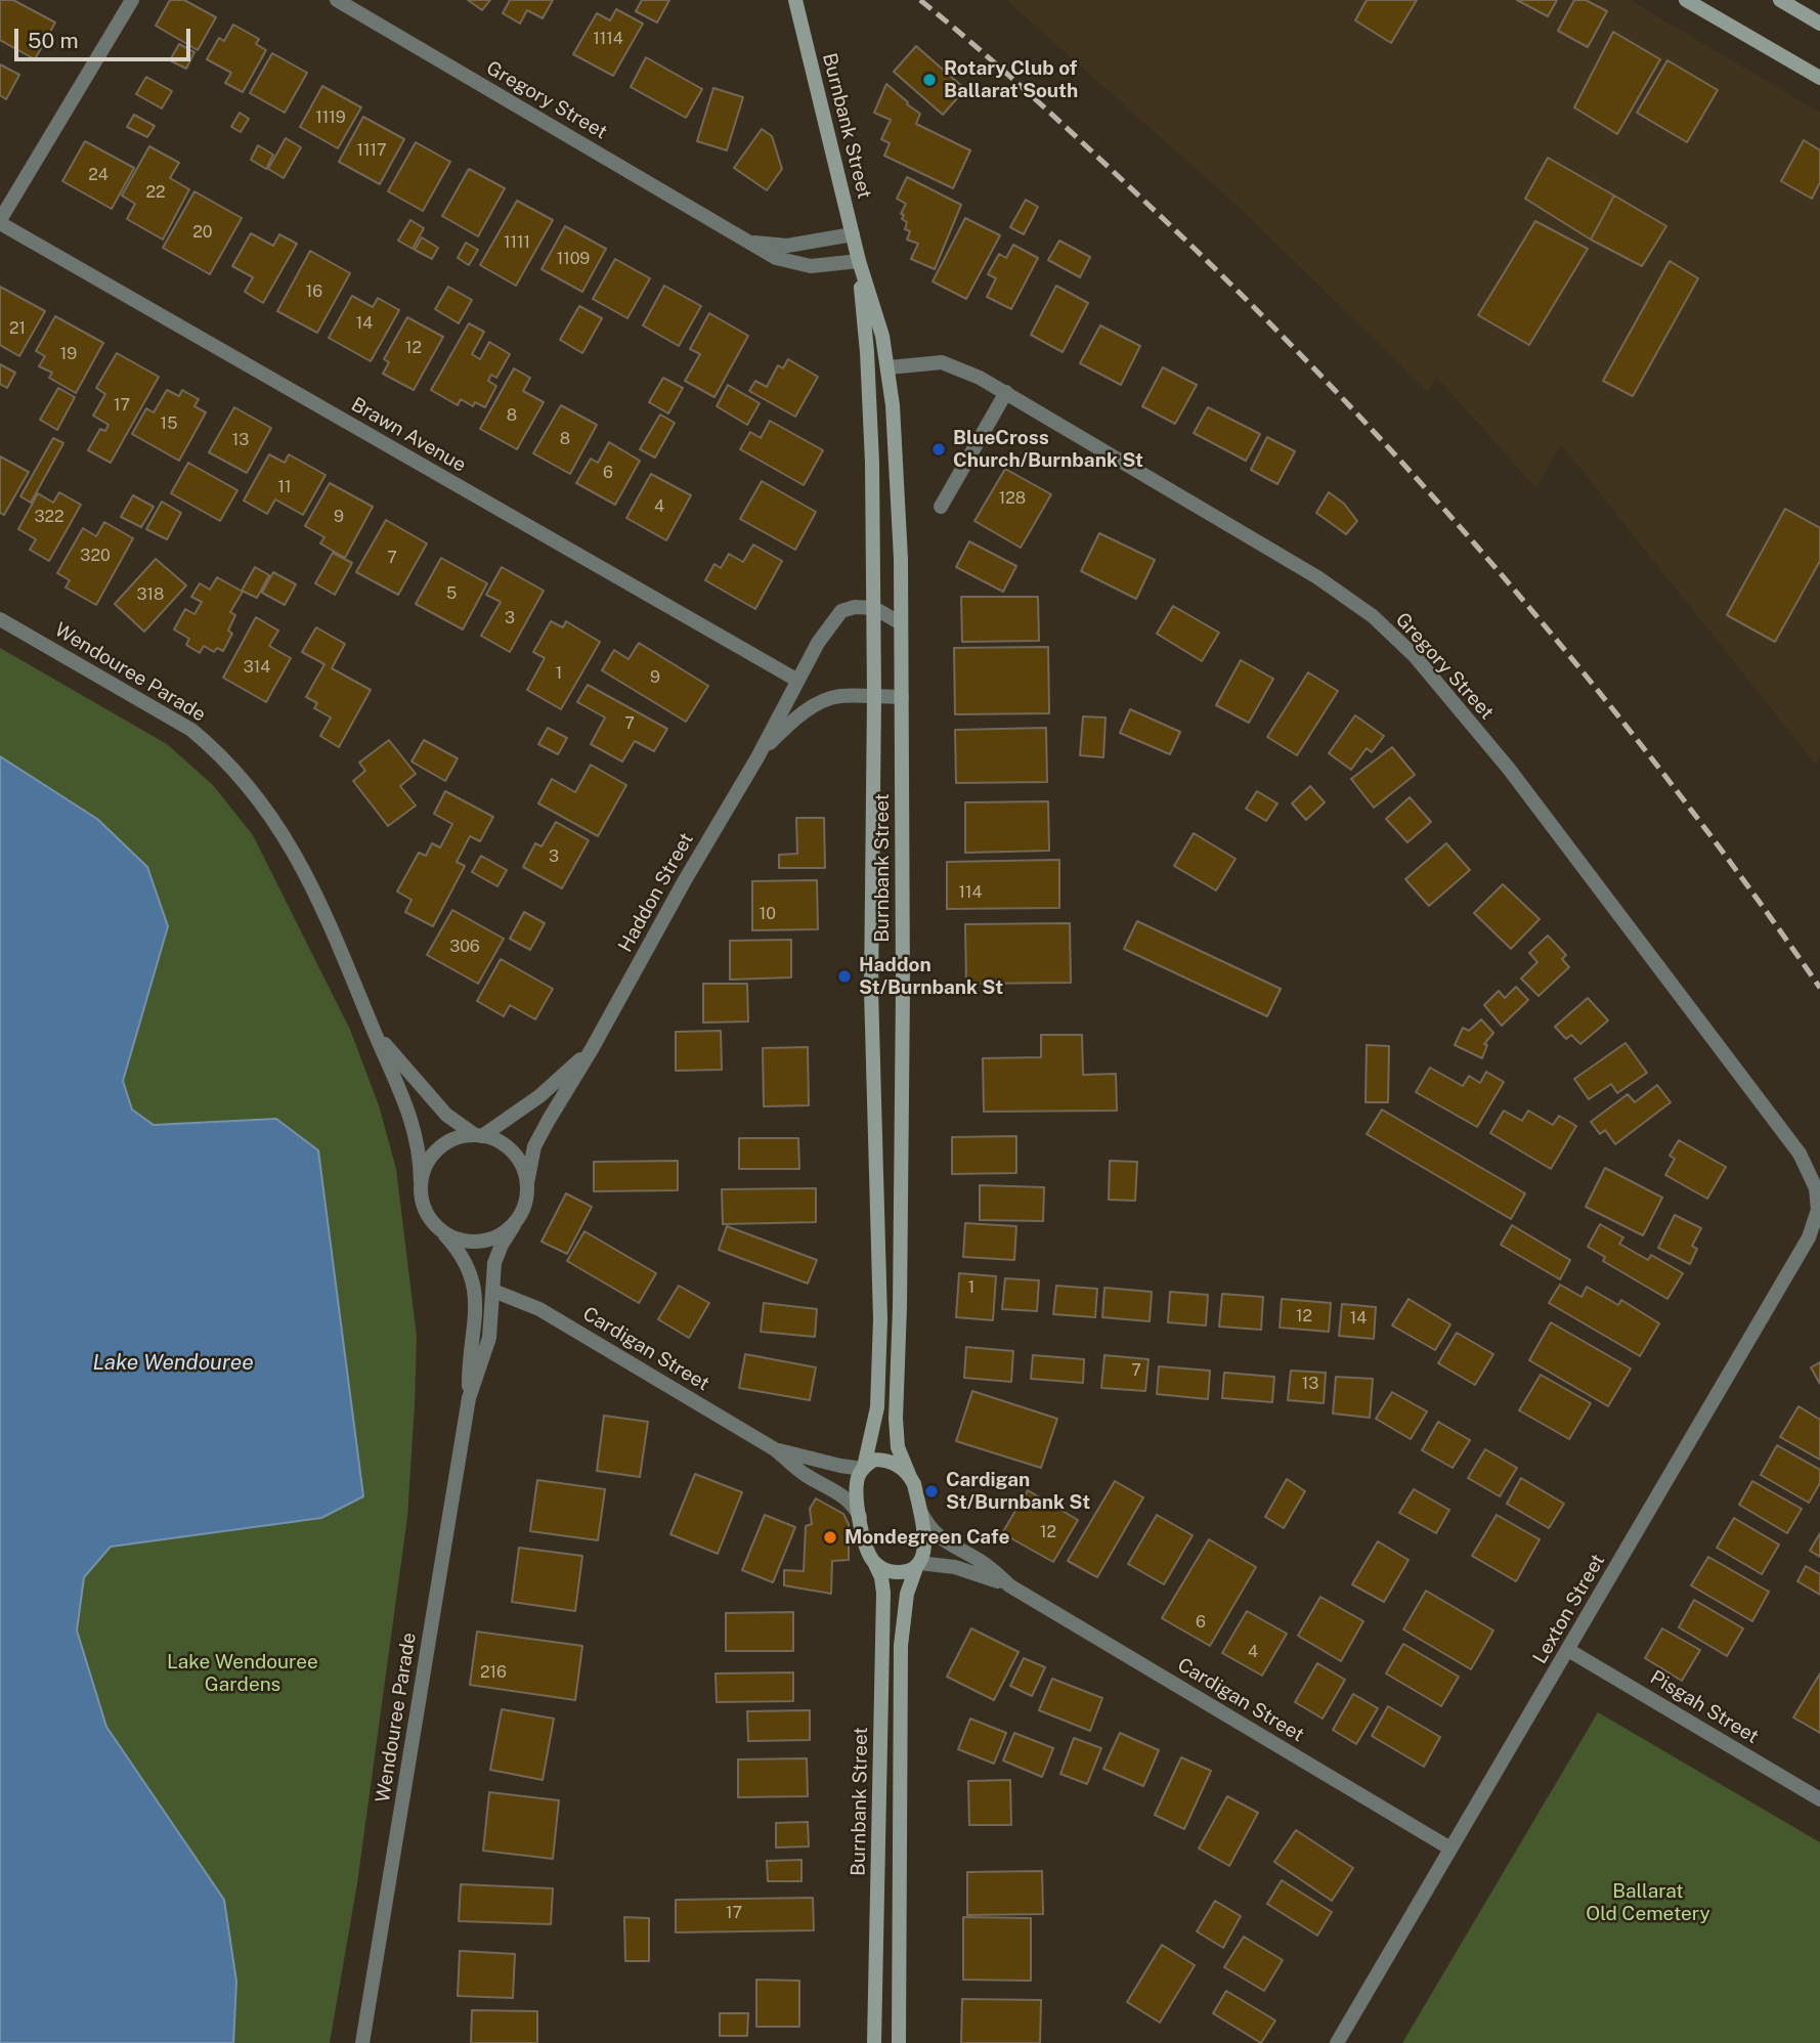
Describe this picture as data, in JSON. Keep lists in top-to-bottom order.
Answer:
{
  "streets": {
    "main road": ["Burnbank Street"],
    "street": [
      "Gregory Street",
      "Brawn Avenue",
      "Wendouree Parade",
      "Haddon Street",
      "Cardigan Street",
      "Lexton Street",
      "Pisgah Street"
    ]
  },
  "crossings": [
    ["Gregory Street", "Burnbank Street"],
    ["Gregory Street", "Lexton Street"],
    ["Burnbank Street", "Haddon Street"],
    ["Burnbank Street", "Cardigan Street"],
    ["Brawn Avenue", "Haddon Street"],
    ["Wendouree Parade", "Haddon Street"],
    ["Wendouree Parade", "Cardigan Street"],
    ["Cardigan Street", "Lexton Street"],
    ["Lexton Street", "Pisgah Street"]
  ],
  "water": ["Lake Wendouree"],
  "parks": ["Lake Wendouree Gardens", "Ballarat Old Cemetery"],
  "places": [
    "Rotary Club of Ballarat South",
    "BlueCross Church/Burnbank St",
    "Haddon St/Burnbank St",
    "Cardigan St/Burnbank St",
    "Mondegreen Cafe"
  ],
  "house_numbers": [
    "1114",
    "1119",
    "1117",
    "24",
    "22",
    "20",
    "1111",
    "1109",
    "16",
    "14",
    "21",
    "12",
    "19",
    "17",
    "8",
    "15",
    "8",
    "13",
    "6",
    "11",
    "128",
    "4",
    "322",
    "9",
    "320",
    "7",
    "5",
    "318",
    "3",
    "314",
    "1",
    "9",
    "7",
    "3",
    "114",
    "10",
    "306",
    "1",
    "12",
    "14",
    "7",
    "13",
    "12",
    "6",
    "4",
    "216",
    "17"
  ],
  "scale_bar": "50 m"
}
